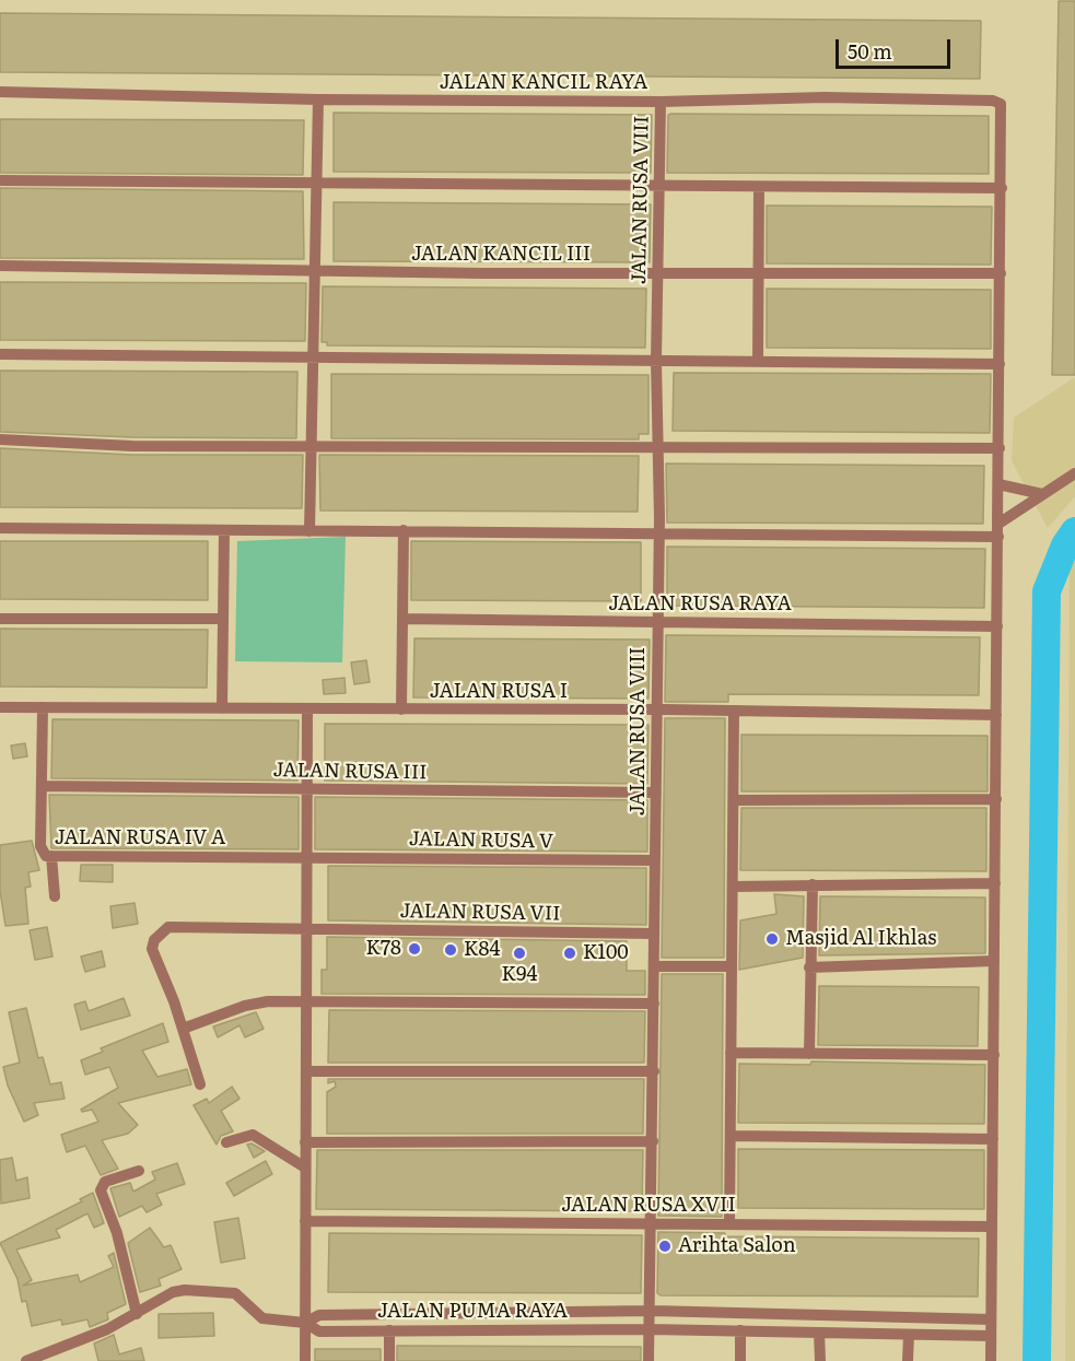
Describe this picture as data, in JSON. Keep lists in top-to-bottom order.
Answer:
{
  "streets": {
    "street": [
      "JALAN KANCIL RAYA",
      "JALAN RUSA VIII",
      "JALAN KANCIL III",
      "JALAN RUSA RAYA",
      "JALAN RUSA I",
      "JALAN RUSA III",
      "JALAN RUSA IV A",
      "JALAN RUSA V",
      "JALAN RUSA VII",
      "JALAN RUSA XVII",
      "JALAN PUMA RAYA"
    ]
  },
  "crossings": [
    ["JALAN KANCIL RAYA", "JALAN RUSA VIII"],
    ["JALAN RUSA VIII", "JALAN KANCIL III"],
    ["JALAN RUSA VIII", "JALAN RUSA RAYA"],
    ["JALAN RUSA VIII", "JALAN RUSA I"],
    ["JALAN RUSA VIII", "JALAN RUSA III"],
    ["JALAN RUSA VIII", "JALAN RUSA V"],
    ["JALAN RUSA VIII", "JALAN RUSA VII"],
    ["JALAN RUSA VIII", "JALAN RUSA XVII"],
    ["JALAN RUSA VIII", "JALAN PUMA RAYA"],
    ["JALAN RUSA I", "JALAN RUSA IV A"],
    ["JALAN RUSA III", "JALAN RUSA IV A"],
    ["JALAN RUSA IV A", "JALAN RUSA V"]
  ],
  "places": [
    "Masjid Al Ikhlas",
    "K78",
    "K84",
    "K94",
    "K100",
    "Arihta Salon"
  ],
  "scale_bar": "50 m"
}
